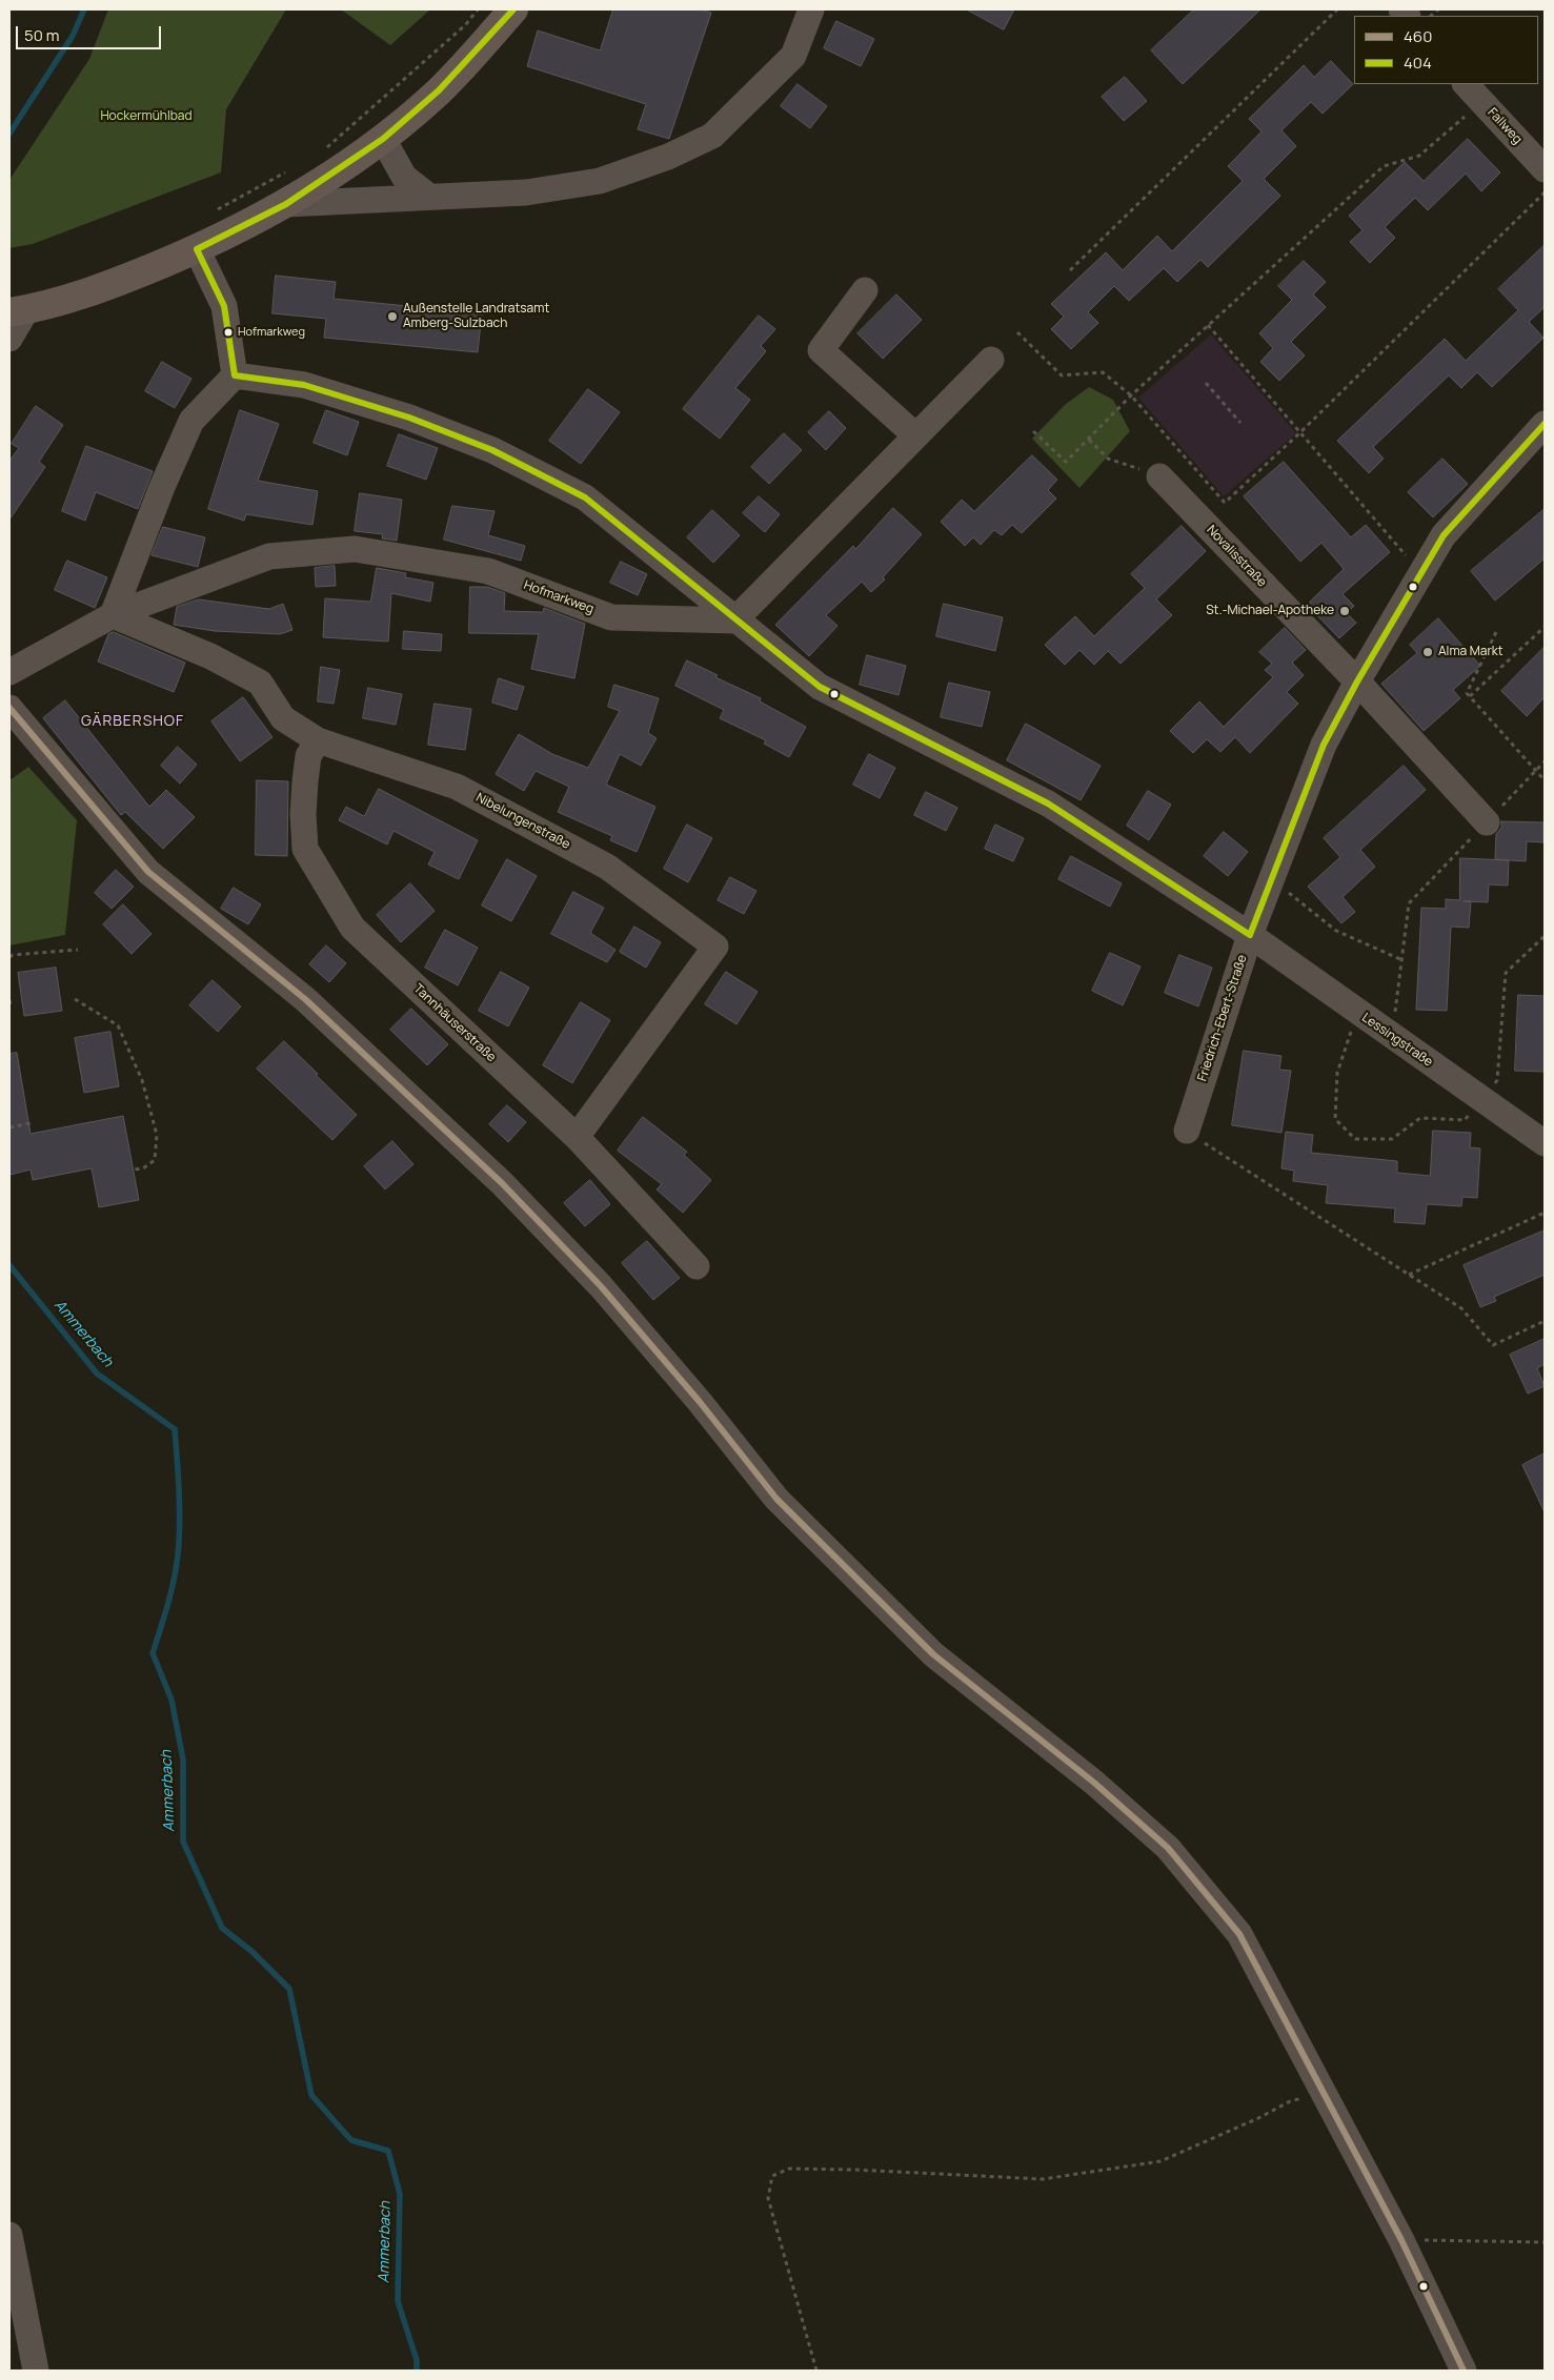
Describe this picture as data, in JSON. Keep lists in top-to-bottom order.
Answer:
{
  "streets": {
    "street": [
      "Fallweg",
      "Novalisstraße",
      "Hofmarkweg",
      "Nibelungenstraße",
      "Friedrich-Ebert-Straße",
      "Tannhäuserstraße",
      "Lessingstraße"
    ]
  },
  "crossings": [
    ["Novalisstraße", "Friedrich-Ebert-Straße"],
    ["Hofmarkweg", "Nibelungenstraße"],
    ["Hofmarkweg", "Lessingstraße"],
    ["Nibelungenstraße", "Tannhäuserstraße"],
    ["Friedrich-Ebert-Straße", "Lessingstraße"]
  ],
  "districts": ["GÄRBERSHOF"],
  "water": ["Ammerbach"],
  "parks": ["Hockermühlbad"],
  "places": [
    "Außenstelle Landratsamt Amberg-Sulzbach",
    "Hofmarkweg",
    "St.-Michael-Apotheke",
    "Alma Markt"
  ],
  "lines": ["transit line 404", "transit line 460"],
  "legend": ["460", "404"],
  "scale_bar": "50 m"
}
